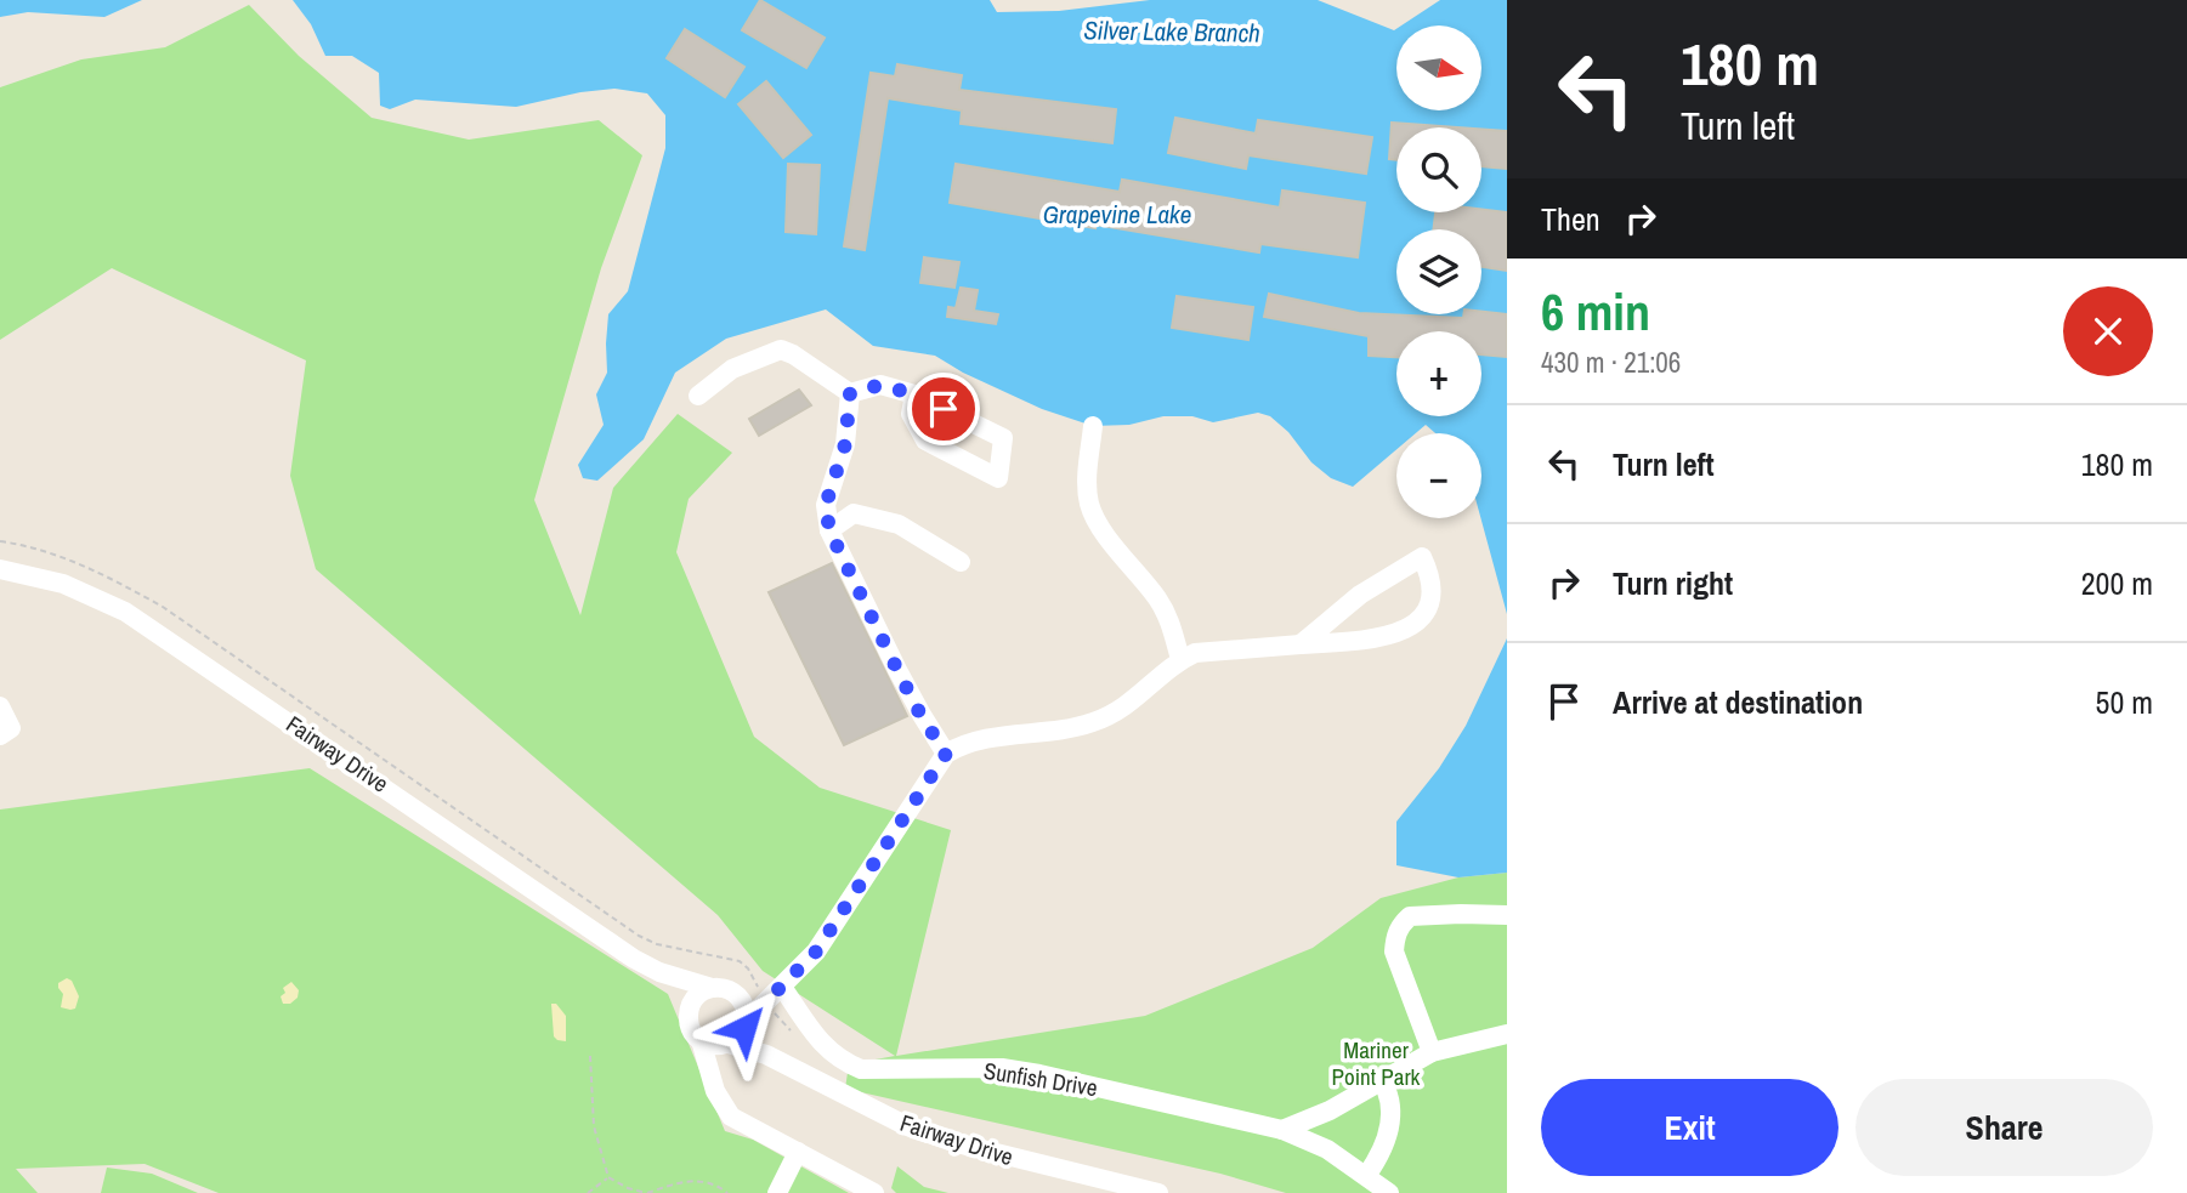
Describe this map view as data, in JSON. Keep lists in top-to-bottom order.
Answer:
{
  "streets": {
    "street": ["Fairway Drive", "Sunfish Drive"]
  },
  "water": ["Silver Lake Branch", "Grapevine Lake"],
  "parks": ["Mariner Point Park"],
  "north": "right",
  "page": {
    "turn": ["180 m", "Turn left"],
    "map_buttons": ["+", "−"],
    "then": "Then",
    "heading": ["6 min", "430 m · 21:06"],
    "list": [
      {
        "name": "Turn left",
        "value": "180 m"
      },
      {
        "name": "Turn right",
        "value": "200 m"
      },
      {
        "name": "Arrive at destination",
        "value": "50 m"
      }
    ],
    "buttons": ["Exit", "Share"]
  }
}
